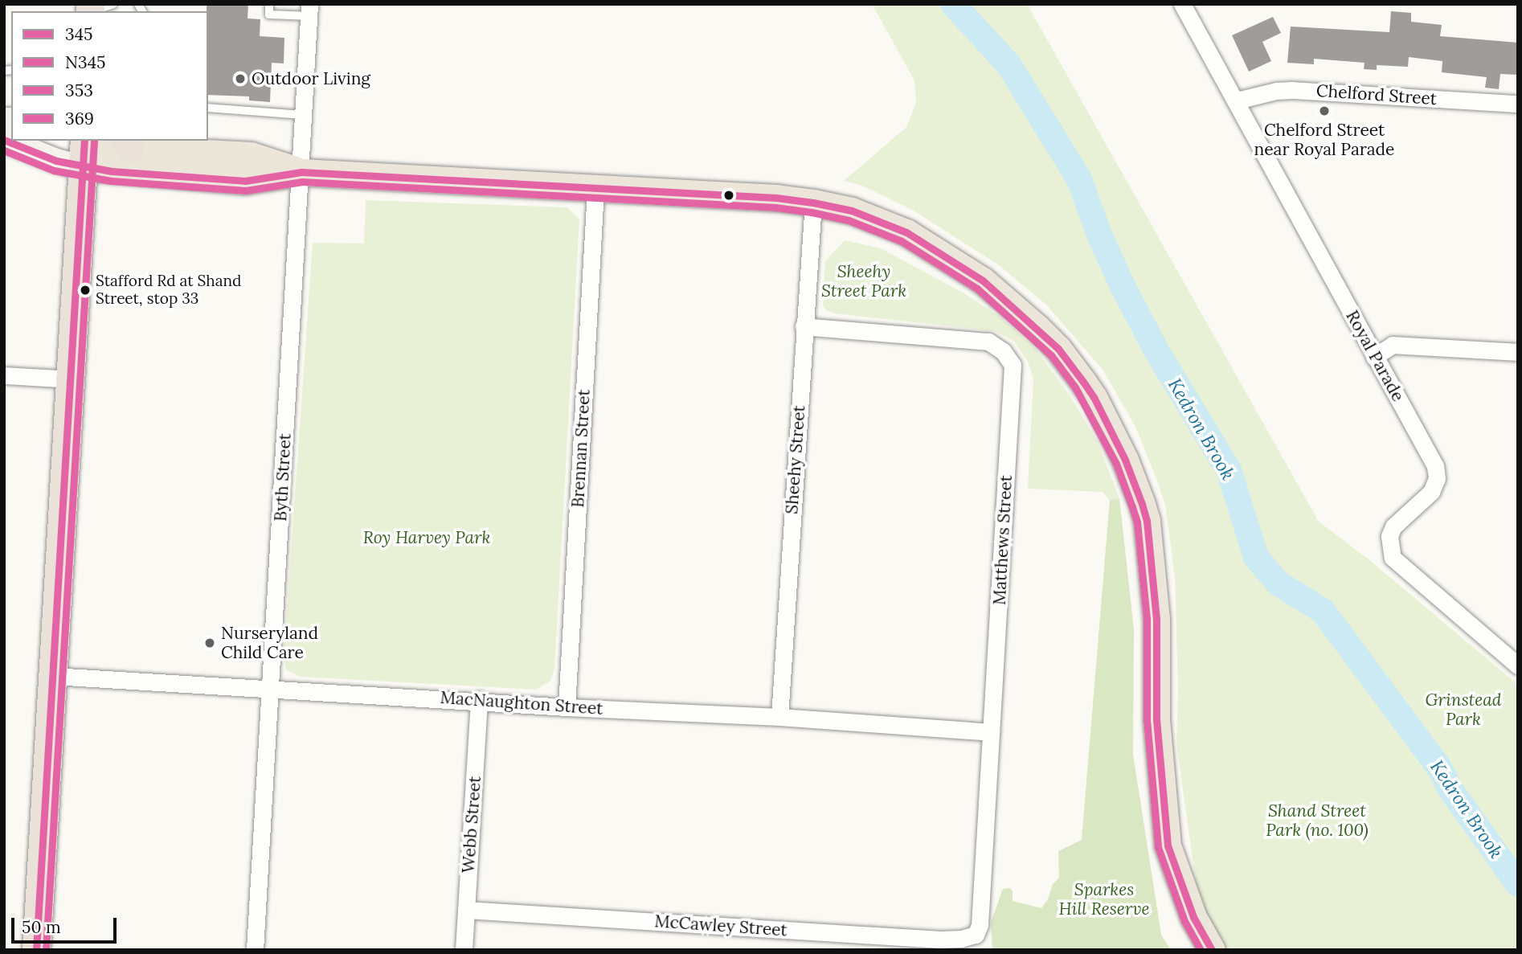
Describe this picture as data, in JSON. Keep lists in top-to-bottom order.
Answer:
{
  "streets": {
    "street": [
      "Chelford Street",
      "Royal Parade",
      "Brennan Street",
      "Sheehy Street",
      "Byth Street",
      "Matthews Street",
      "MacNaughton Street",
      "Webb Street",
      "McCawley Street"
    ]
  },
  "crossings": [
    ["Chelford Street", "Royal Parade"],
    ["Brennan Street", "MacNaughton Street"],
    ["Sheehy Street", "Matthews Street"],
    ["Sheehy Street", "MacNaughton Street"],
    ["Byth Street", "MacNaughton Street"],
    ["Matthews Street", "MacNaughton Street"],
    ["Matthews Street", "McCawley Street"],
    ["MacNaughton Street", "Webb Street"],
    ["Webb Street", "McCawley Street"]
  ],
  "water": ["Kedron Brook"],
  "parks": [
    "Sheehy Street Park",
    "Roy Harvey Park",
    "Grinstead Park",
    "Shand Street Park (no. 100)",
    "Sparkes Hill Reserve"
  ],
  "places": [
    "Outdoor Living",
    "Chelford Street near Royal Parade",
    "Stafford Rd at Shand Street, stop 33",
    "Nurseryland Child Care"
  ],
  "lines": [
    "transit line 345",
    "transit line 353",
    "transit line 369",
    "transit line N345"
  ],
  "legend": [
    "345",
    "N345",
    "353",
    "369"
  ],
  "scale_bar": "50 m"
}
